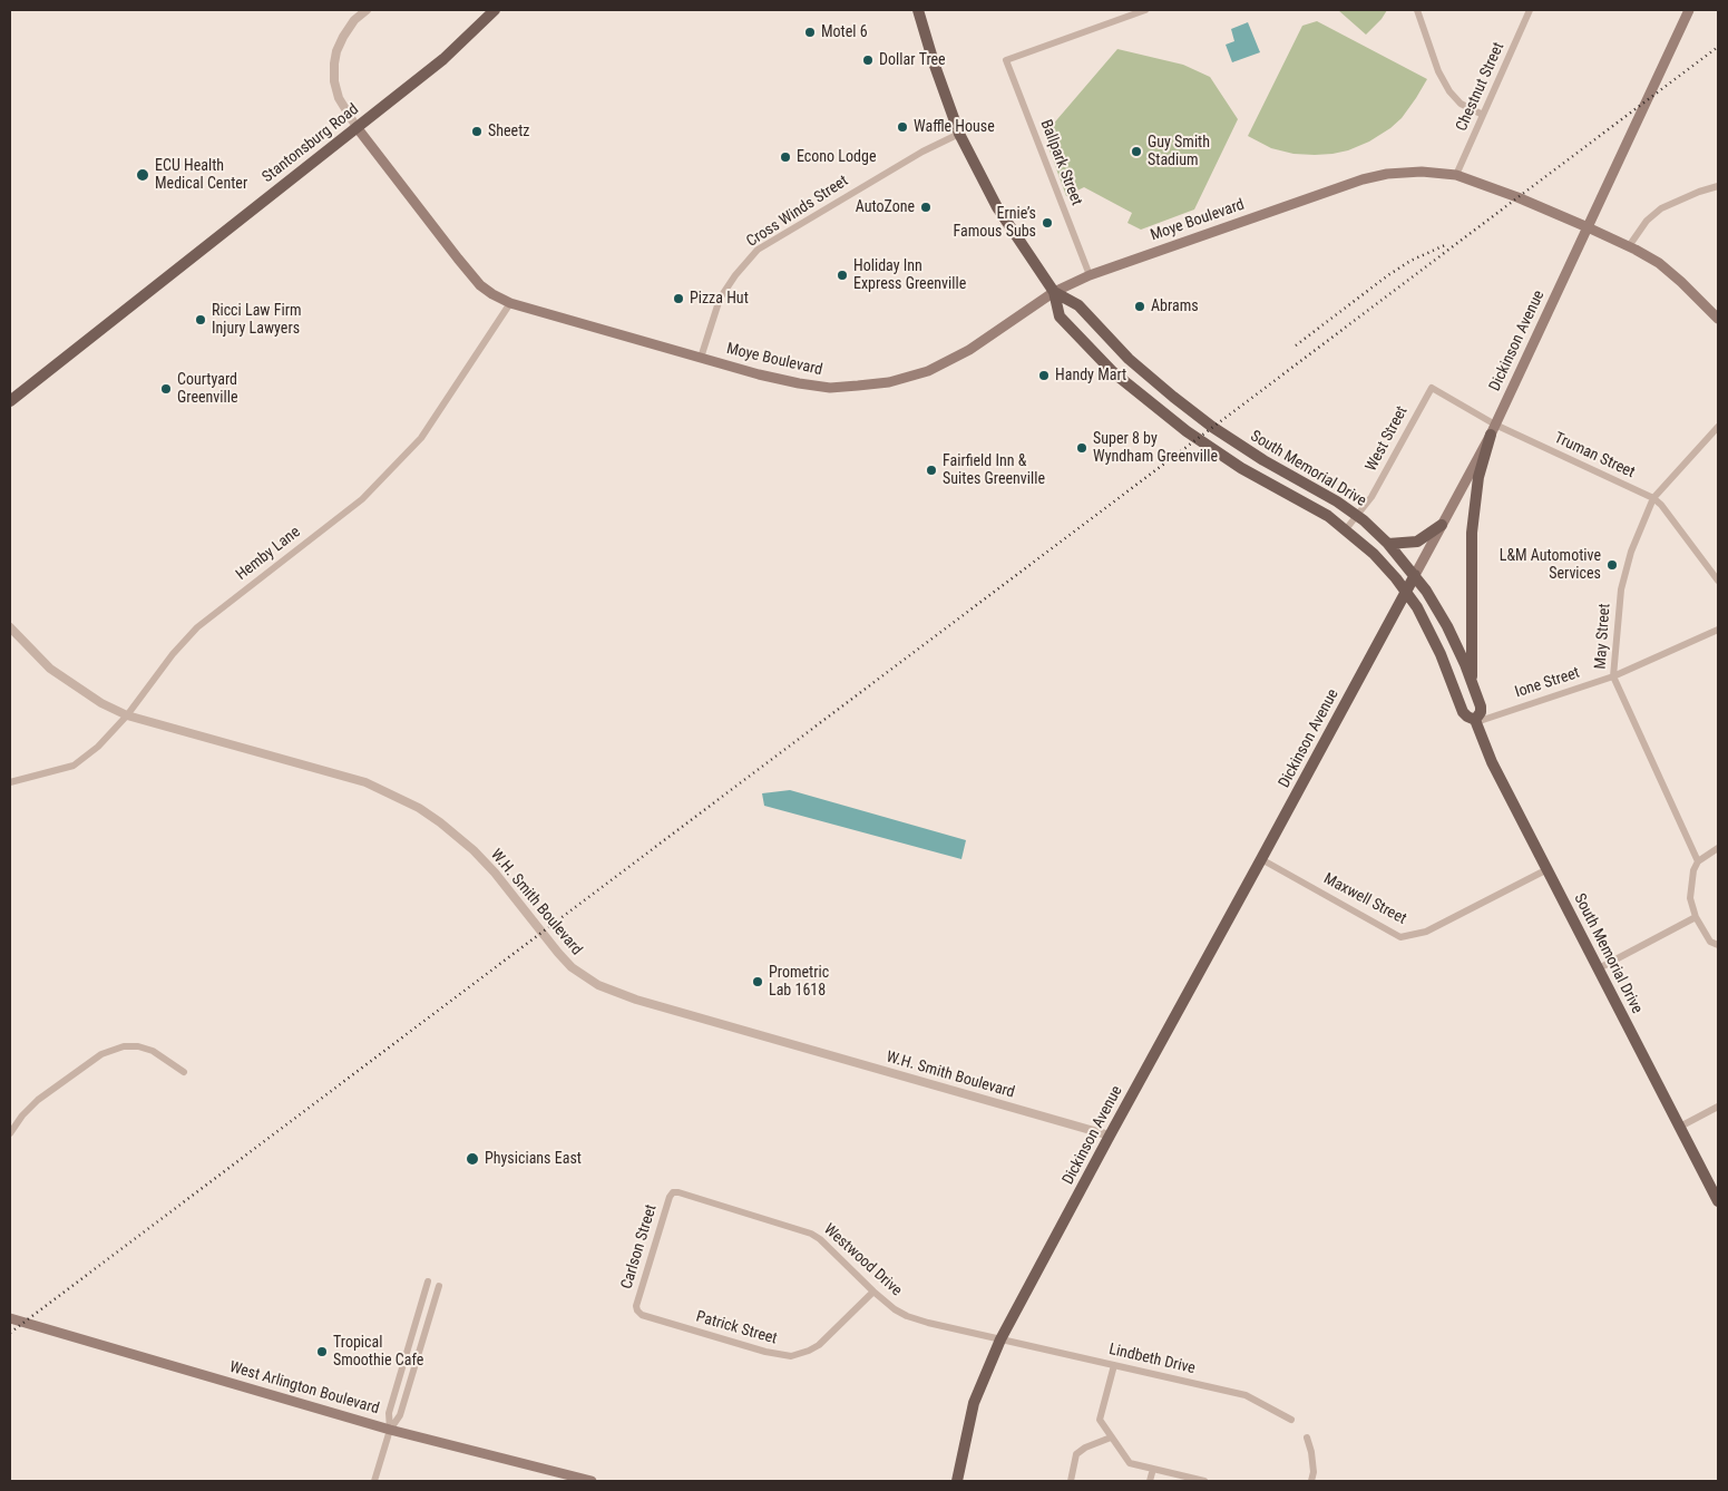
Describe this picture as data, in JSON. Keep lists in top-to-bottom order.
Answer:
{
  "streets": {
    "main road": [
      "Stantonsburg Road",
      "Moye Boulevard",
      "Dickinson Avenue",
      "South Memorial Drive",
      "West Arlington Boulevard"
    ],
    "street": [
      "Chestnut Street",
      "Ballpark Street",
      "Cross Winds Street",
      "West Street",
      "Truman Street",
      "Hemby Lane",
      "May Street",
      "Ione Street",
      "Maxwell Street",
      "W.H. Smith Boulevard",
      "Carlson Street",
      "Westwood Drive",
      "Patrick Street",
      "Lindbeth Drive"
    ]
  },
  "crossings": [
    ["Chestnut Street", "Moye Boulevard"],
    ["Stantonsburg Road", "Moye Boulevard"],
    ["Ballpark Street", "Moye Boulevard"],
    ["Cross Winds Street", "Moye Boulevard"],
    ["Cross Winds Street", "South Memorial Drive"],
    ["Moye Boulevard", "Dickinson Avenue"],
    ["Moye Boulevard", "South Memorial Drive"],
    ["Moye Boulevard", "Hemby Lane"],
    ["Dickinson Avenue", "Truman Street"],
    ["Dickinson Avenue", "South Memorial Drive"],
    ["Dickinson Avenue", "Maxwell Street"],
    ["Dickinson Avenue", "W.H. Smith Boulevard"],
    ["Dickinson Avenue", "Westwood Drive"],
    ["Dickinson Avenue", "Lindbeth Drive"],
    ["West Street", "Truman Street"],
    ["West Street", "South Memorial Drive"],
    ["Truman Street", "May Street"],
    ["South Memorial Drive", "Ione Street"],
    ["South Memorial Drive", "Maxwell Street"],
    ["Hemby Lane", "W.H. Smith Boulevard"],
    ["May Street", "Ione Street"],
    ["Carlson Street", "Westwood Drive"],
    ["Carlson Street", "Patrick Street"],
    ["Westwood Drive", "Patrick Street"],
    ["Westwood Drive", "Lindbeth Drive"]
  ],
  "places": [
    "Motel 6",
    "Dollar Tree",
    "Waffle House",
    "Sheetz",
    "Guy Smith Stadium",
    "Econo Lodge",
    "ECU Health Medical Center",
    "AutoZone",
    "Ernie’s Famous Subs",
    "Holiday Inn Express Greenville",
    "Pizza Hut",
    "Abrams",
    "Ricci Law Firm Injury Lawyers",
    "Handy Mart",
    "Courtyard Greenville",
    "Super 8 by Wyndham Greenville",
    "Fairfield Inn & Suites Greenville",
    "L&M Automotive Services",
    "Prometric Lab 1618",
    "Physicians East",
    "Tropical Smoothie Cafe"
  ]
}
